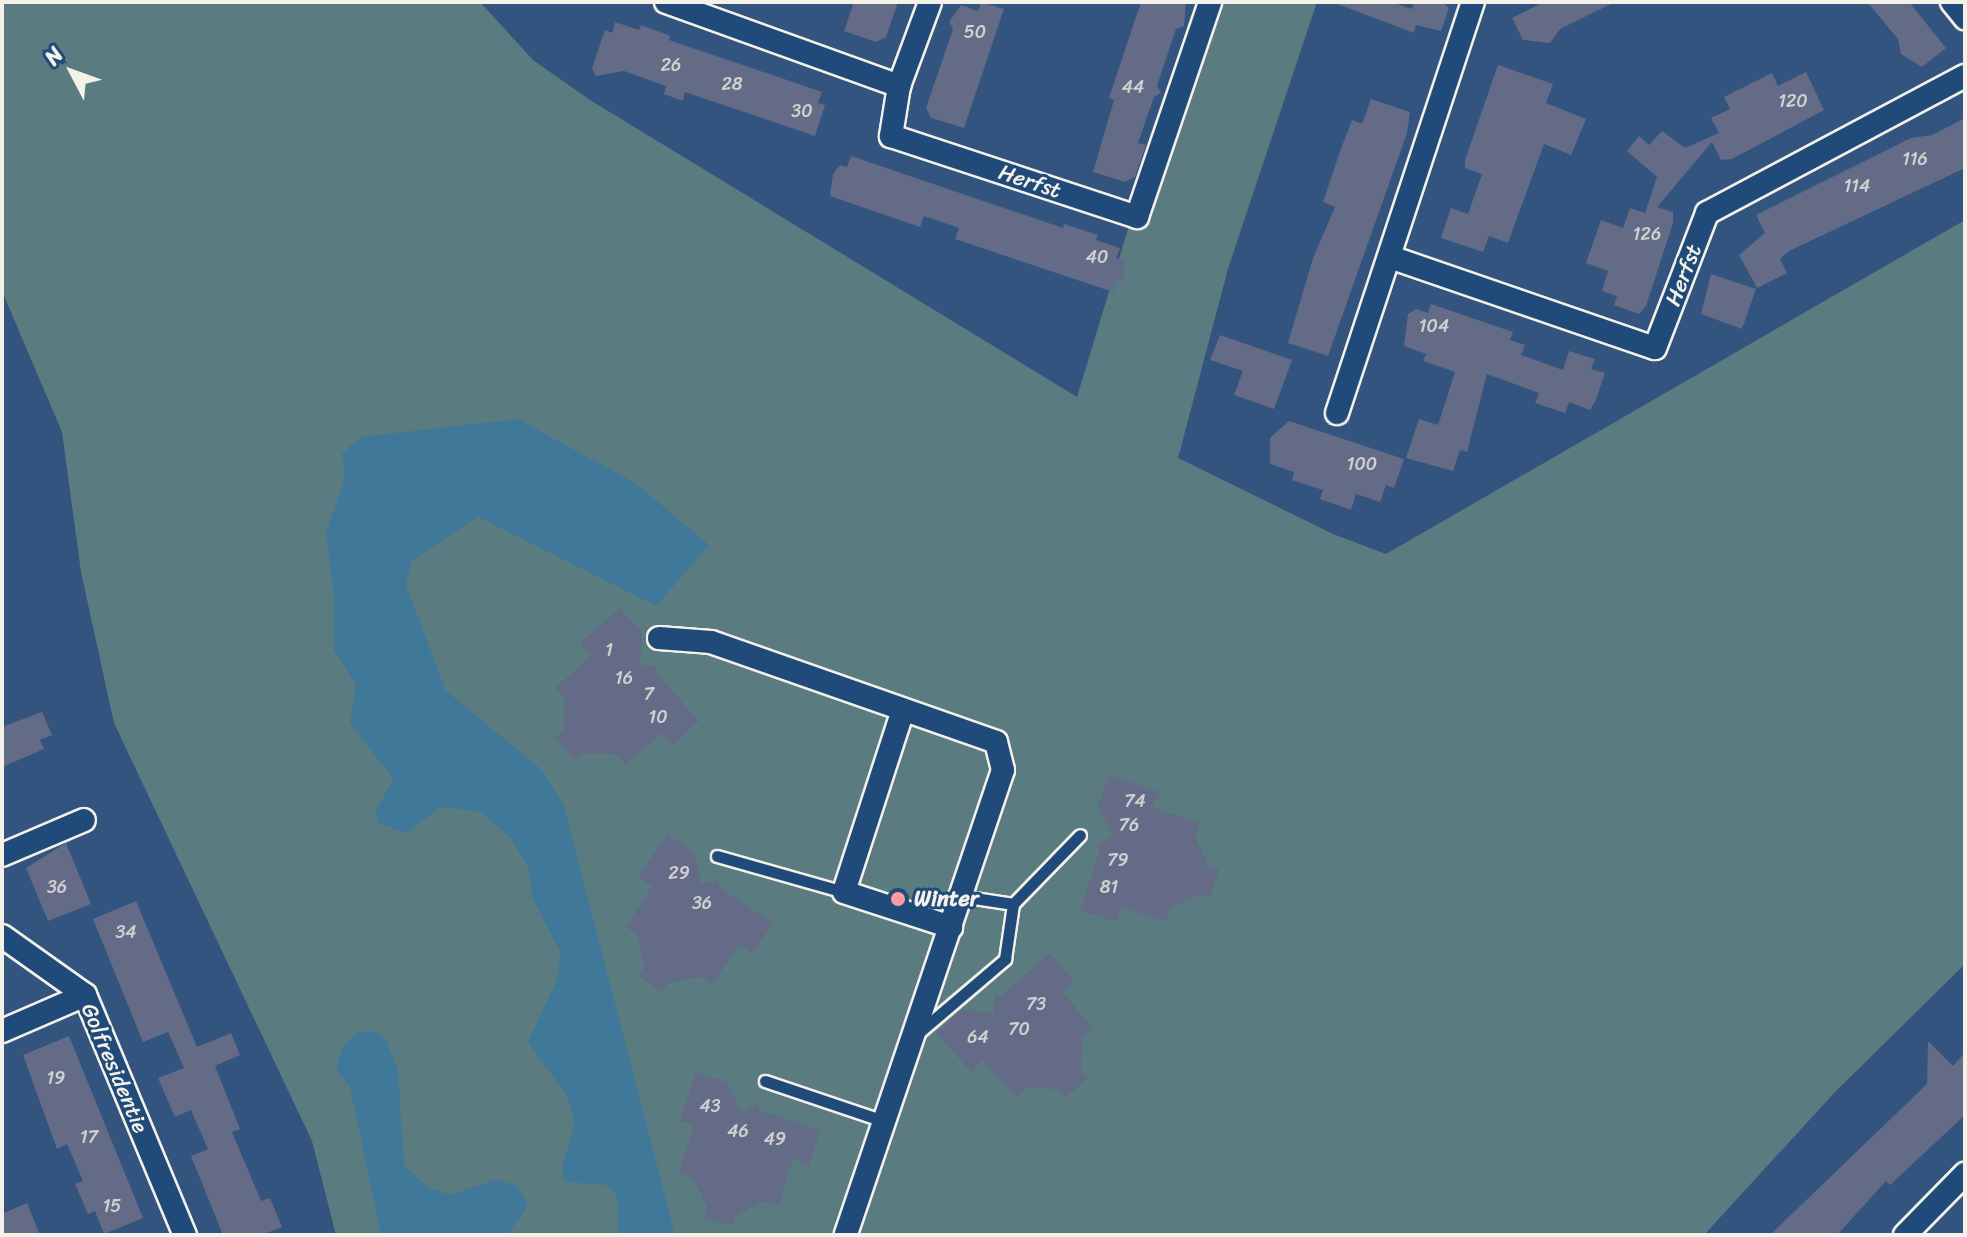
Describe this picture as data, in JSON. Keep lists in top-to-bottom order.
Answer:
{
  "streets": {
    "street": ["Herfst", "Golfresidentie"]
  },
  "places": ["Winter"],
  "house_numbers": [
    "50",
    "26",
    "28",
    "44",
    "120",
    "30",
    "116",
    "114",
    "126",
    "40",
    "104",
    "100",
    "1",
    "16",
    "7",
    "10",
    "74",
    "76",
    "79",
    "29",
    "36",
    "81",
    "36",
    "34",
    "73",
    "70",
    "64",
    "19",
    "43",
    "46",
    "17",
    "49",
    "15"
  ],
  "north": "top left"
}
